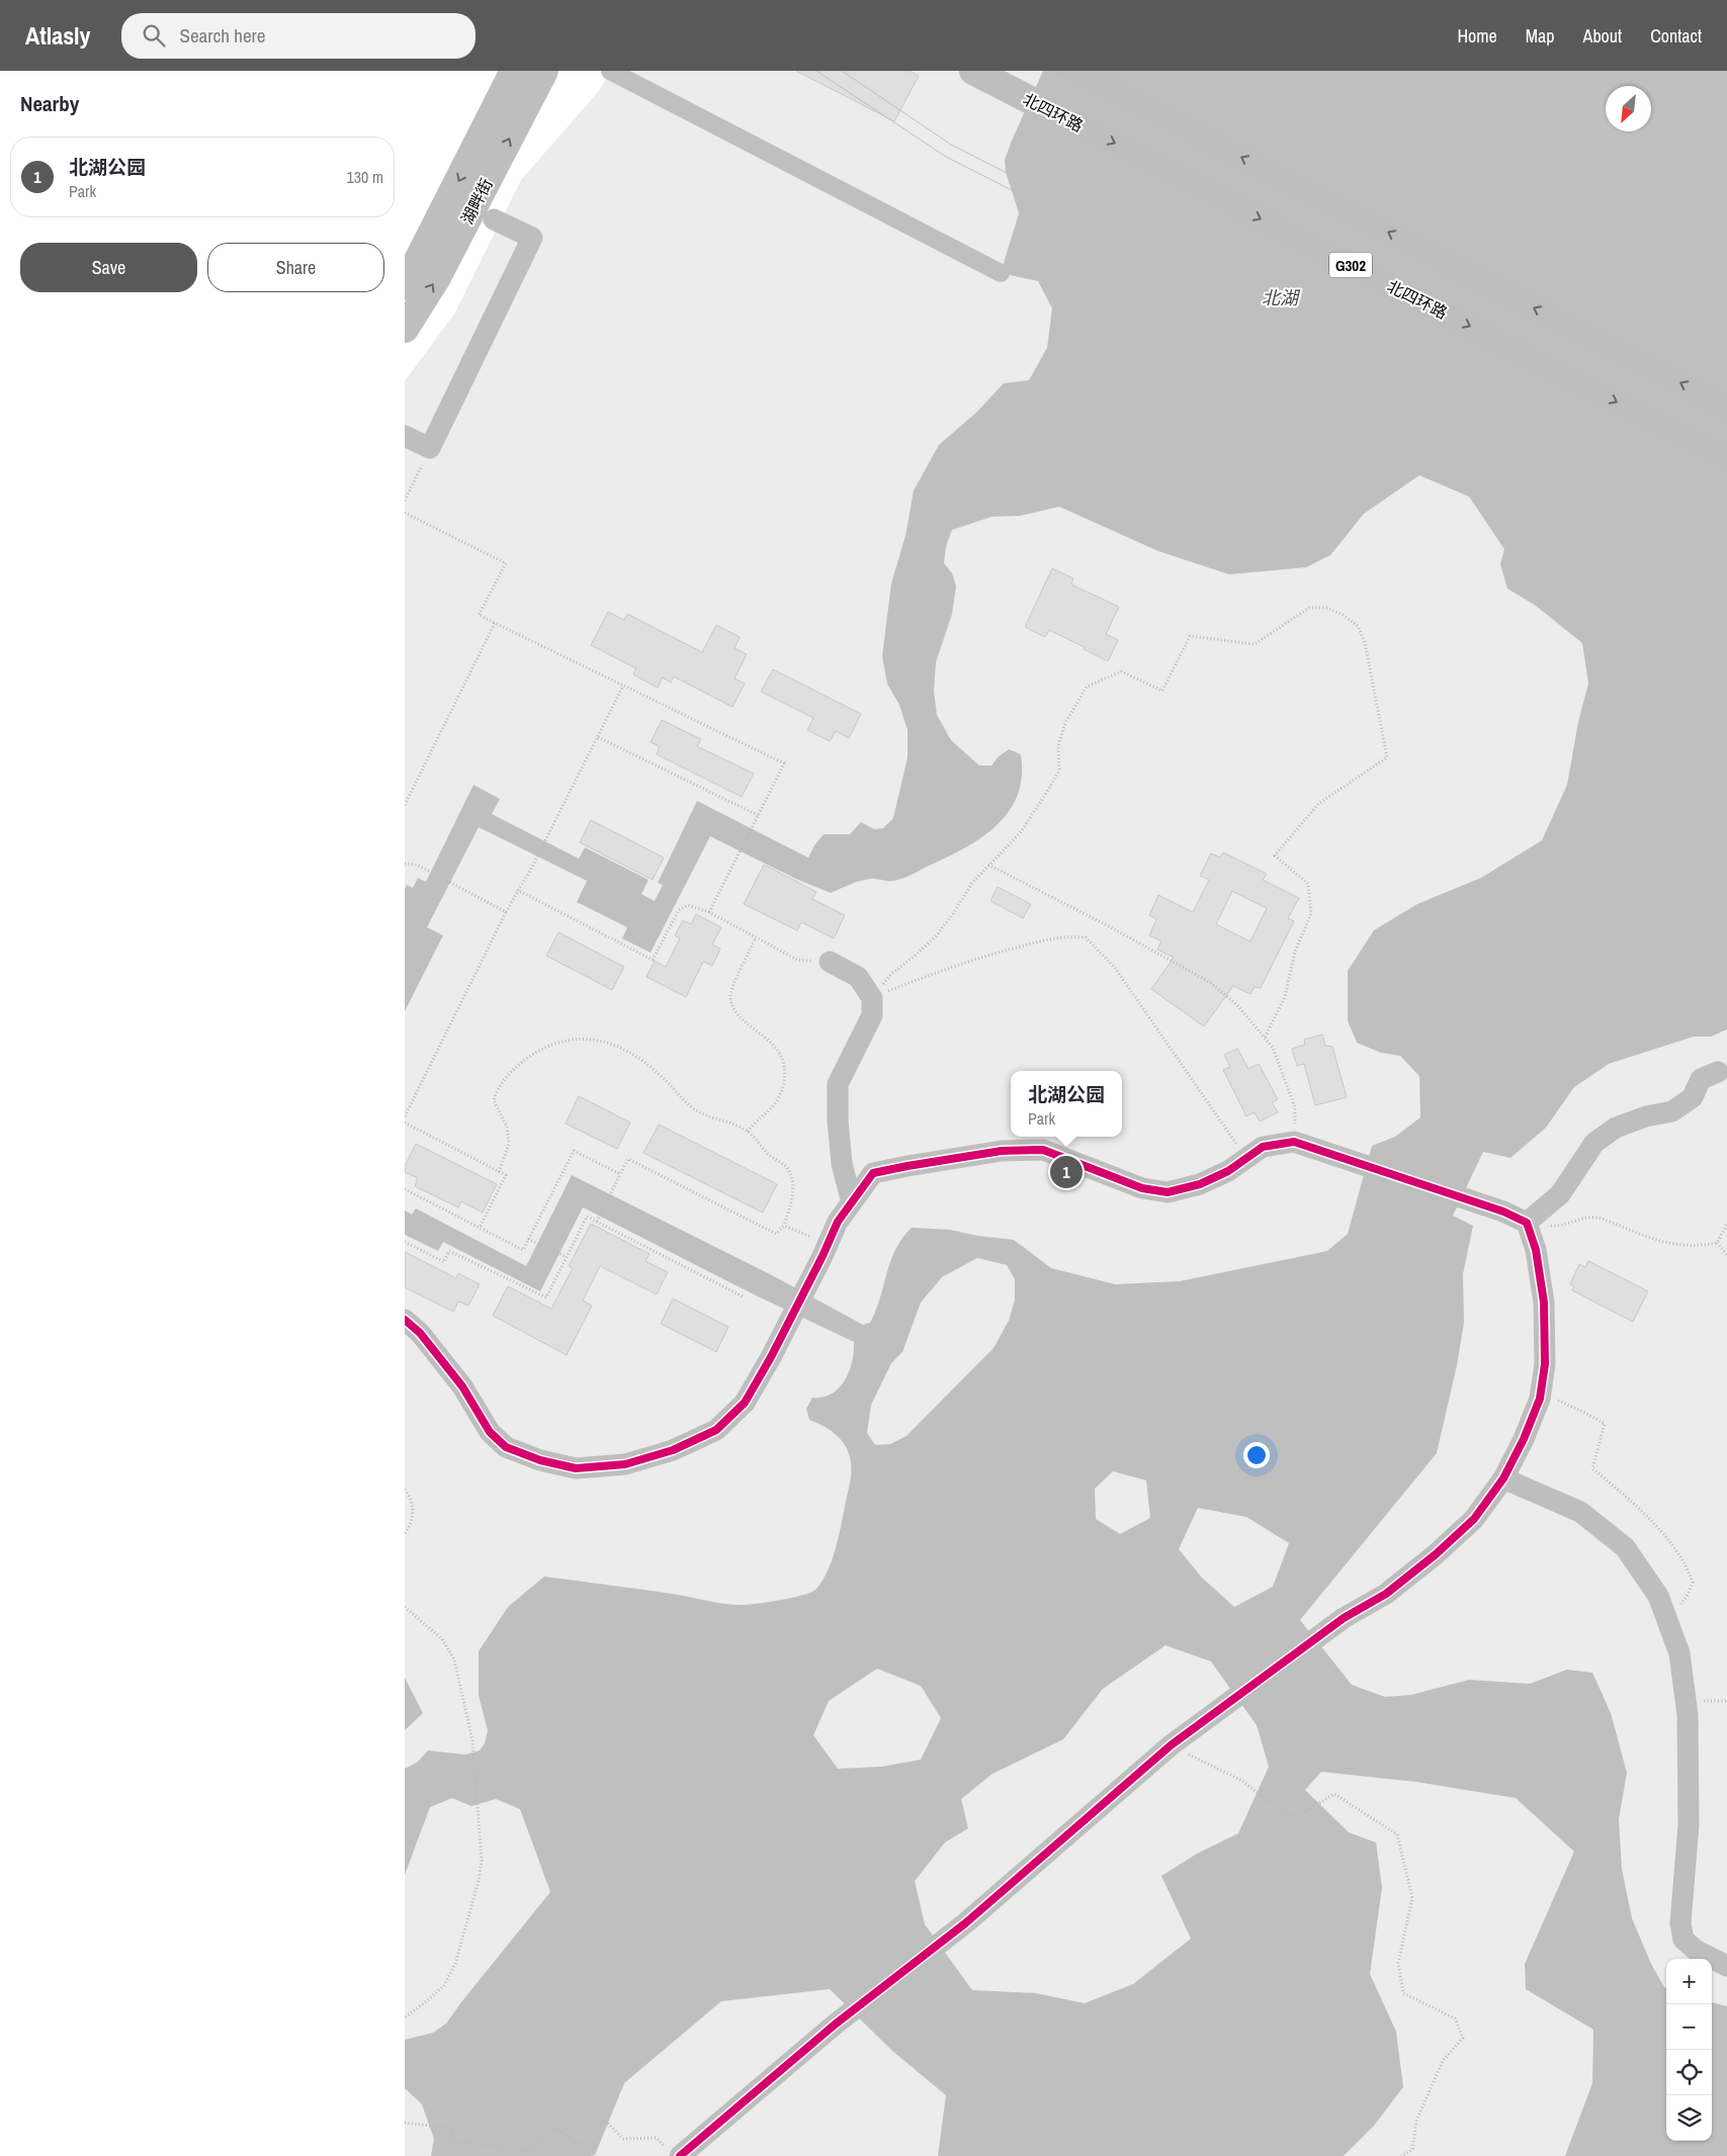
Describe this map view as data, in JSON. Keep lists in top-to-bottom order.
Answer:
{
  "streets": {
    "main road": ["北四环路", "湖畔街", "G302"]
  },
  "water": ["北湖"],
  "north": "bottom left",
  "page": {
    "header": "Atlasly",
    "search": "Search here",
    "nav": [
      "Home",
      "Map",
      "About",
      "Contact"
    ],
    "heading": "Nearby",
    "list": [
      {
        "mark": "1",
        "name": "北湖公园",
        "note": "Park",
        "value": "130 m"
      }
    ],
    "buttons": ["Save", "Share"],
    "popup": ["北湖公园", "Park"],
    "pins": "1",
    "map_buttons": ["+", "−"]
  }
}
